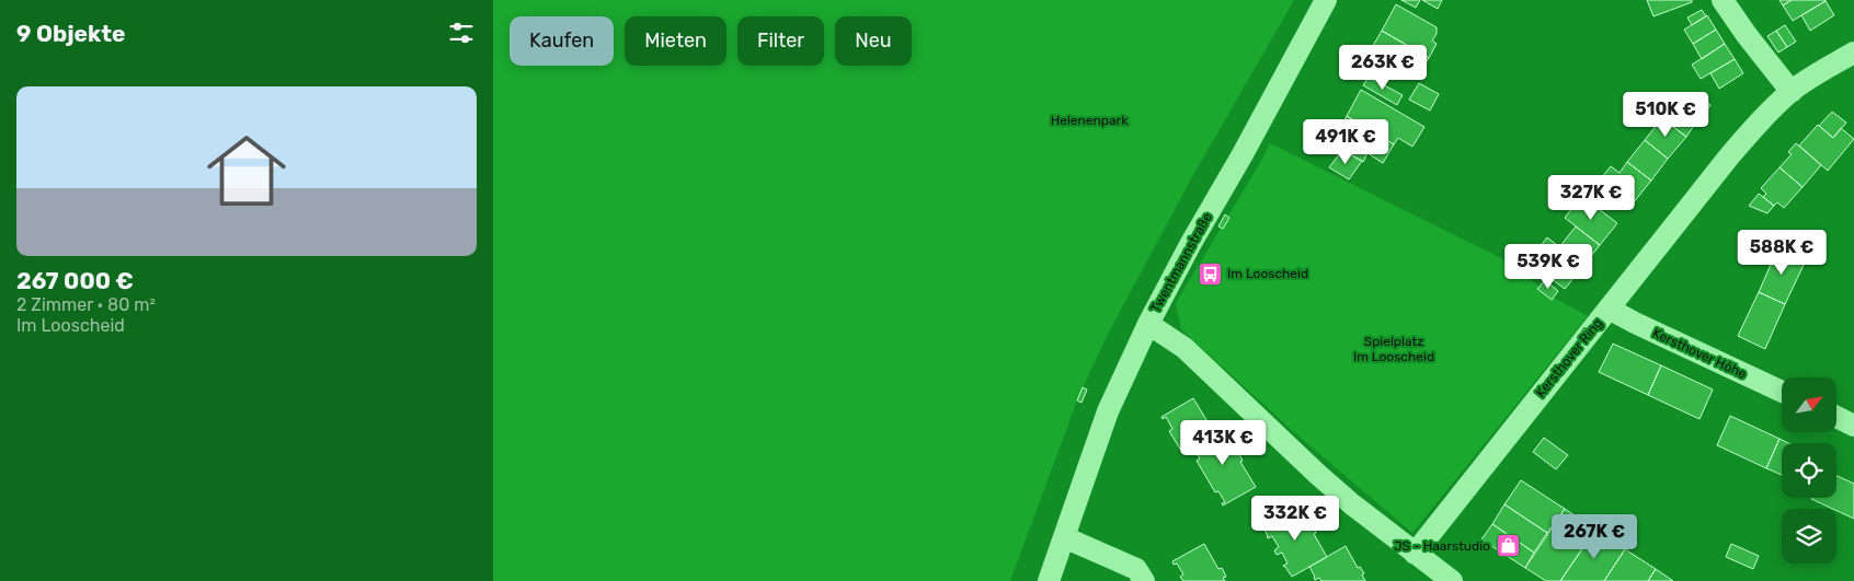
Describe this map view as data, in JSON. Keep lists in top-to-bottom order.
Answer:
{
  "streets": {
    "street": ["Twentmannstraße", "Kersthover Höhe", "Kersthover Ring"]
  },
  "crossings": [
    ["Kersthover Höhe", "Kersthover Ring"]
  ],
  "parks": ["Helenenpark", "Spielplatz Im Looscheid"],
  "places": {
    "bus stop": ["Im Looscheid"],
    "shop": ["JS - Haarstudio"]
  },
  "north": "top right",
  "page": {
    "heading": "9 Objekte",
    "chip": [
      "Kaufen",
      "Mieten",
      "Filter",
      "Neu"
    ],
    "price": [
      "263K €",
      "510K €",
      "491K €",
      "327K €",
      "588K €",
      "539K €",
      "413K €",
      "332K €",
      "267K €"
    ],
    "list": [
      {
        "name": "267 000 €",
        "note": "2 Zimmer · 80 m² · Im Looscheid"
      }
    ]
  }
}
